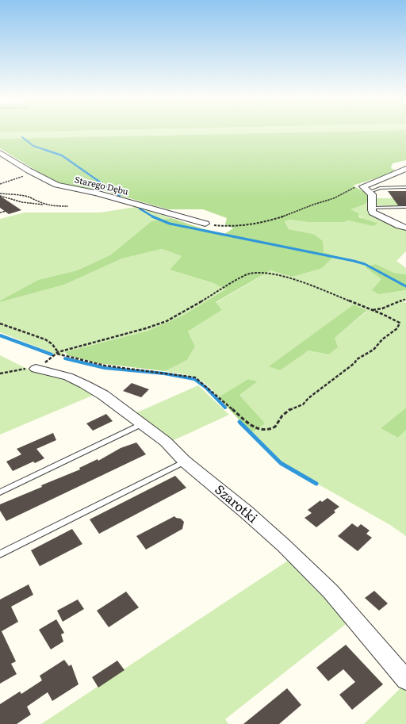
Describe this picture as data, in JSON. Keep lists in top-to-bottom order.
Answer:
{
  "streets": {
    "street": ["Starego Dębu", "Szarotki"]
  }
}
